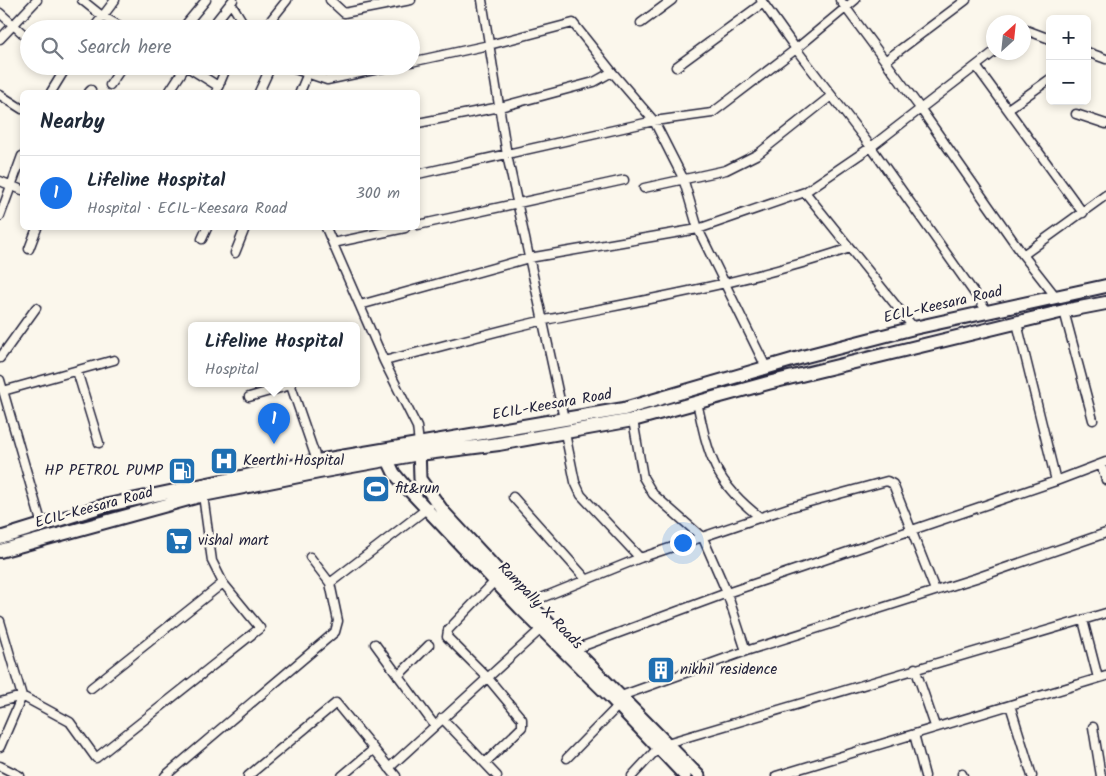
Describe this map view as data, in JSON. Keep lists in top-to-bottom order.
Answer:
{
  "streets": {
    "main road": ["ECIL-Keesara Road", "Rampally X Roads"]
  },
  "crossings": [
    ["ECIL-Keesara Road", "Rampally X Roads"]
  ],
  "places": {
    "hospital": ["Keerthi Hospital"],
    "fuel station": ["HP PETROL PUMP"],
    "sports": ["fit&run"],
    "supermarket": ["vishal mart"],
    "building": ["nikhil residence"]
  },
  "north": "top right",
  "page": {
    "map_buttons": ["+", "−"],
    "search": "Search here",
    "heading": "Nearby",
    "list": [
      {
        "mark": "1",
        "name": "Lifeline Hospital",
        "note": "Hospital · ECIL-Keesara Road",
        "value": "300 m"
      }
    ],
    "popup": ["Lifeline Hospital", "Hospital"],
    "pins": "1"
  }
}
